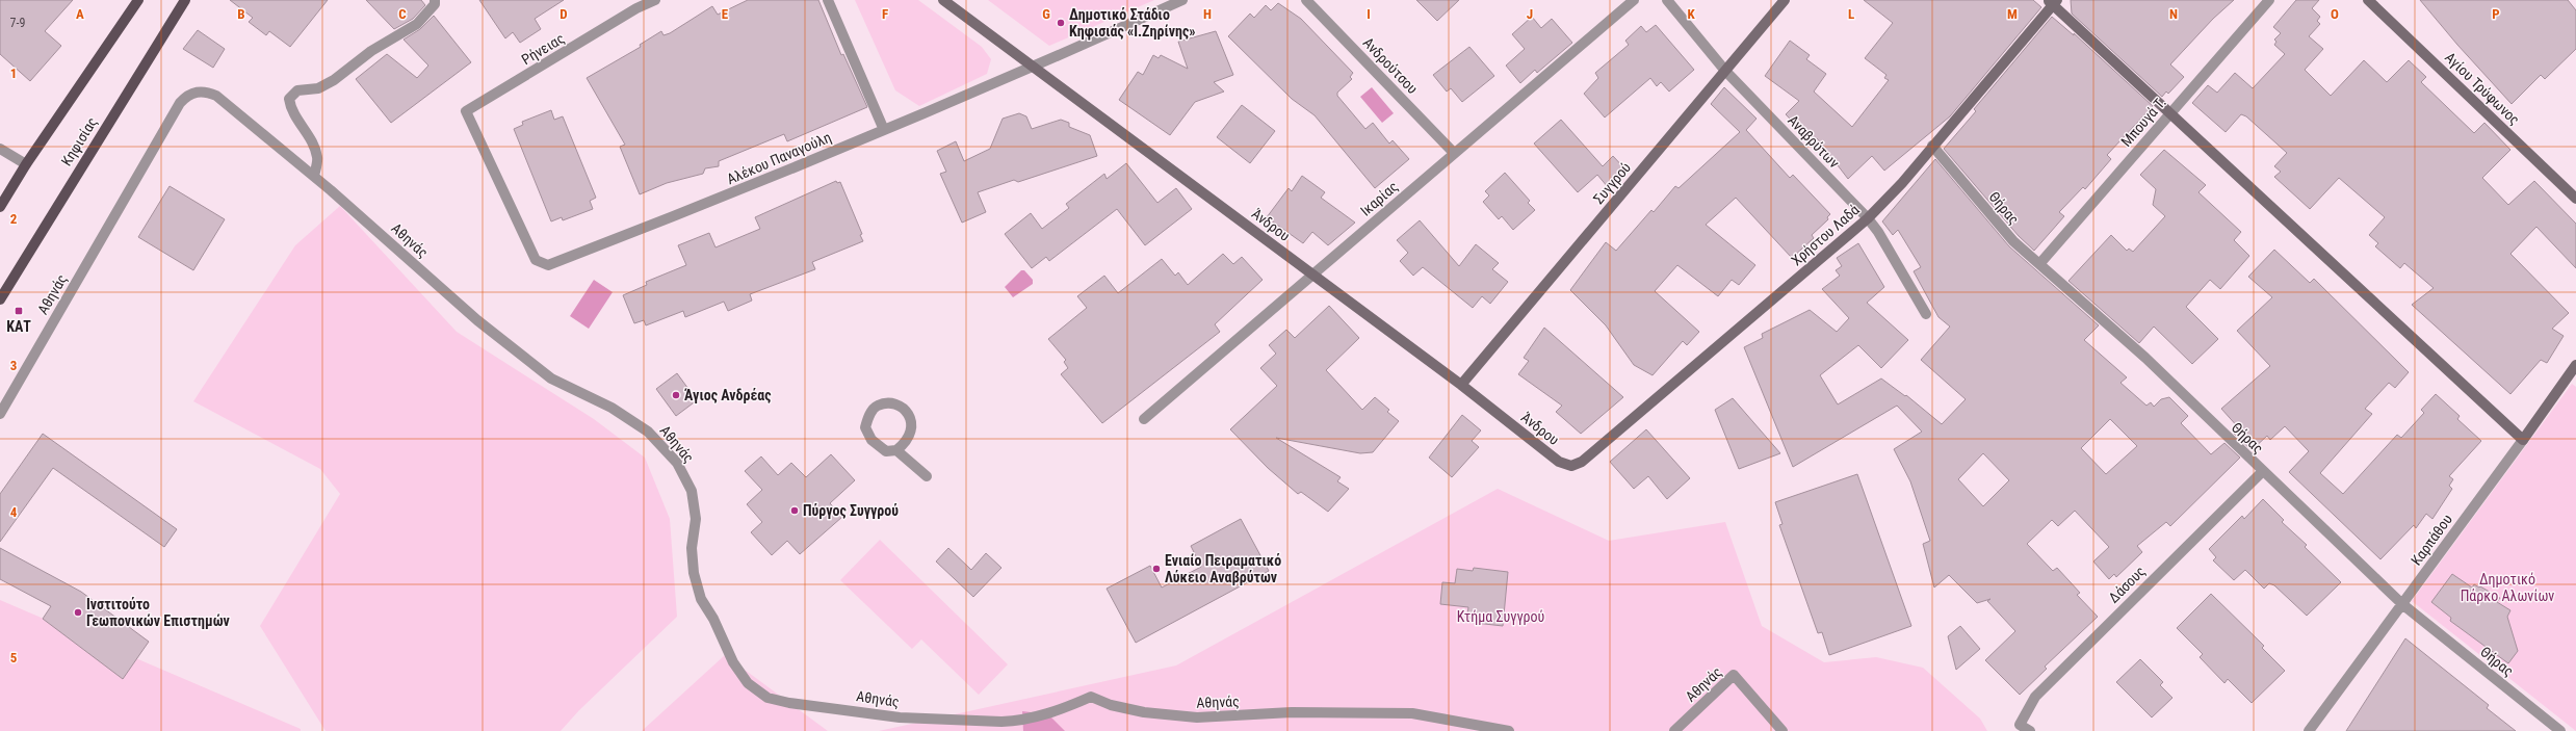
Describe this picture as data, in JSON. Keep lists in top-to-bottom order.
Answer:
{
  "streets": {
    "main road": [
      "Αγίου Τρύφωνος",
      "Κηφισίας",
      "Συγγρού",
      "Άνδρου",
      "Χρήστου Λαδά",
      "Καρπάθου"
    ],
    "street": [
      "Ρήνειας",
      "Ανδρούτσου",
      "Μπουγά Τ.",
      "Αναβρύτων",
      "Αλέκου Παναγούλη",
      "Ικαρίας",
      "Θήρας",
      "Αθηνάς",
      "Δάσους"
    ]
  },
  "crossings": [
    ["Ρήνειας", "Αλέκου Παναγούλη"],
    ["Ανδρούτσου", "Ικαρίας"],
    ["Μπουγά Τ.", "Θήρας"],
    ["Αναβρύτων", "Συγγρού"],
    ["Αναβρύτων", "Χρήστου Λαδά"],
    ["Αλέκου Παναγούλη", "Άνδρου"],
    ["Συγγρού", "Άνδρου"],
    ["Ικαρίας", "Άνδρου"],
    ["Θήρας", "Χρήστου Λαδά"],
    ["Θήρας", "Καρπάθου"],
    ["Θήρας", "Δάσους"],
    ["Άνδρου", "Χρήστου Λαδά"]
  ],
  "parks": ["Δημοτικό Πάρκο Αλωνίων", "Κτήμα Συγγρού"],
  "places": {
    "other": [
      "Δημοτικό Στάδιο Κηφισιάς «Ι.Ζηρίνης»",
      "Άγιος Ανδρέας",
      "Πύργος Συγγρού",
      "Ενιαίο Πειραματικό Λύκειο Αναβρύτων",
      "Ινστιτούτο Γεωπονικών Επιστημών"
    ],
    "transit": ["ΚΑΤ"]
  },
  "house_numbers": ["7-9"],
  "grid": {
    "columns": [
      "A",
      "B",
      "C",
      "D",
      "E",
      "F",
      "G",
      "H",
      "I",
      "J",
      "K",
      "L",
      "M",
      "N",
      "O",
      "P"
    ],
    "rows": [
      "1",
      "2",
      "3",
      "4",
      "5"
    ]
  }
}
